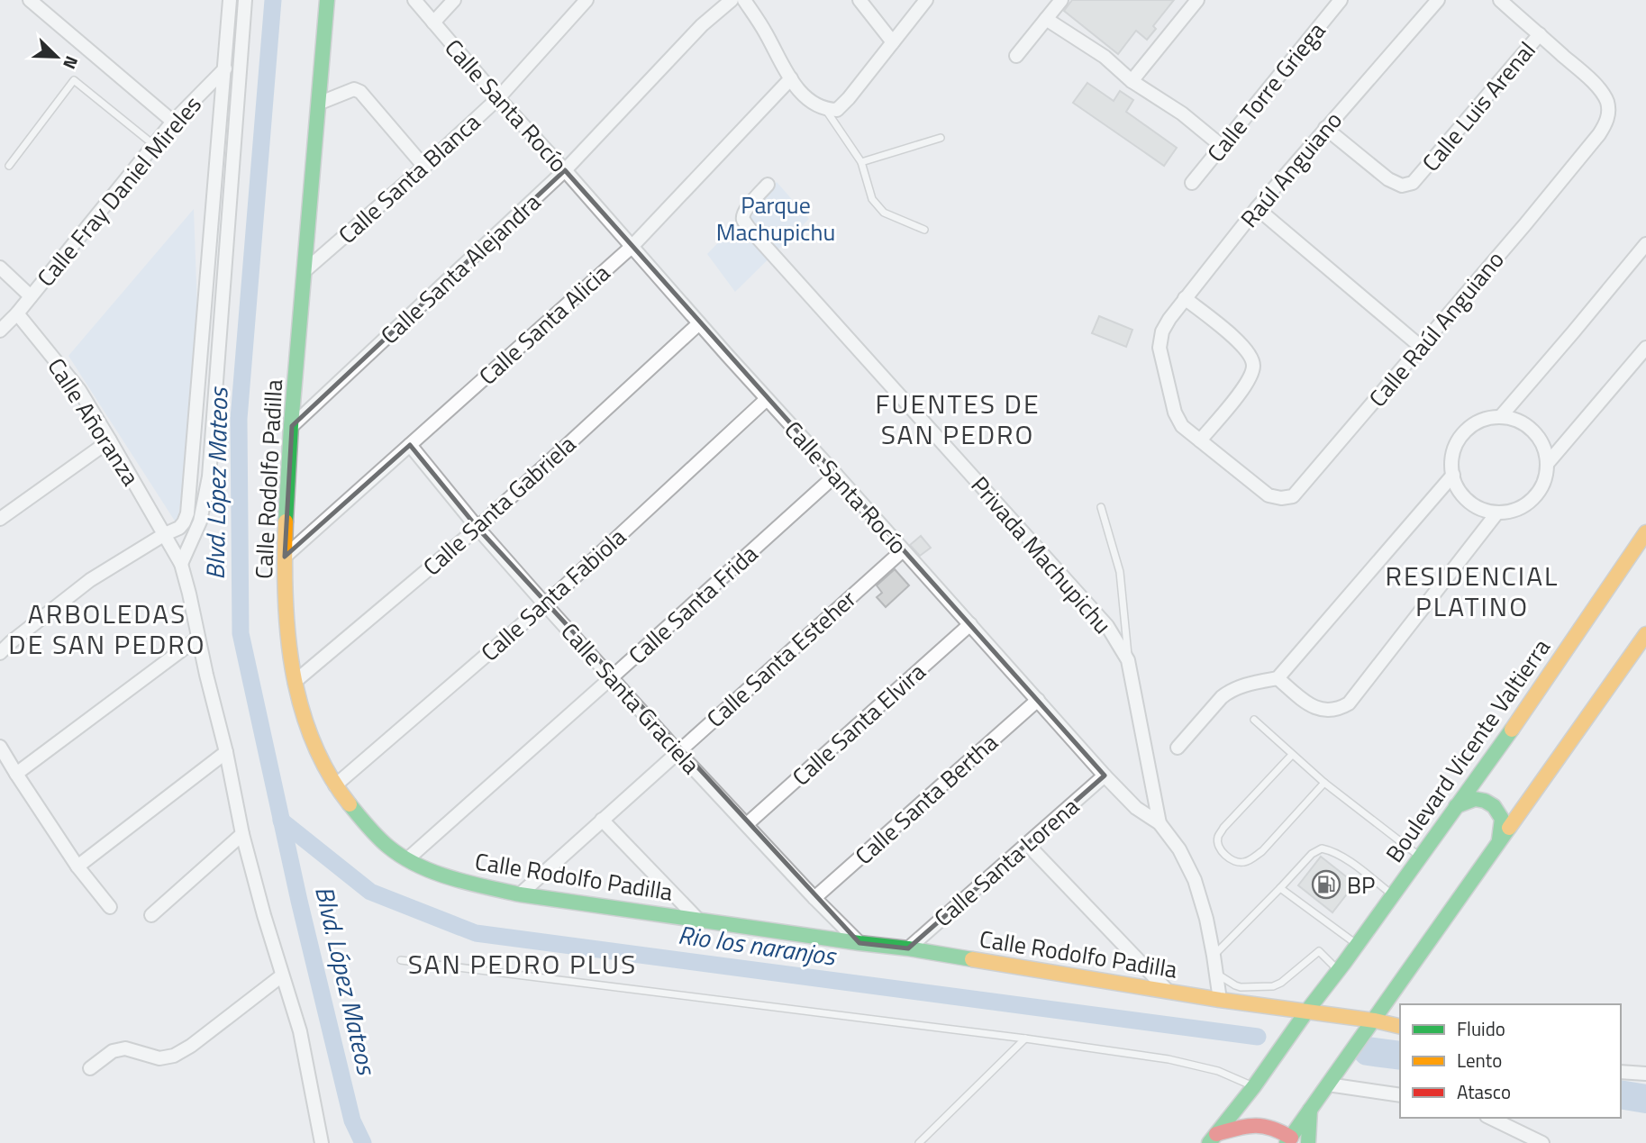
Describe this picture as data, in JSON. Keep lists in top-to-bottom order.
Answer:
{
  "streets": {
    "street": [
      "Calle Torre Griega",
      "Calle Santa Rocío",
      "Calle Luis Arenal",
      "Raúl Anguiano",
      "Calle Santa Blanca",
      "Calle Fray Daniel Mireles",
      "Calle Santa Alejandra",
      "Calle Santa Alicia",
      "Calle Raúl Anguiano",
      "Calle Añoranza",
      "Calle Rodolfo Padilla",
      "Calle Santa Gabriela",
      "Privada Machupichu",
      "Calle Santa Fabiola",
      "Calle Santa Frida",
      "Calle Santa Esteher",
      "Calle Santa Graciela",
      "Calle Santa Elvira",
      "Boulevard Vicente Valtierra",
      "Calle Santa Bertha",
      "Calle Santa Lorena"
    ]
  },
  "crossings": [
    ["Calle Santa Rocío", "Calle Santa Blanca"],
    ["Calle Santa Rocío", "Calle Santa Alejandra"],
    ["Calle Santa Rocío", "Calle Santa Alicia"],
    ["Calle Santa Rocío", "Calle Rodolfo Padilla"],
    ["Calle Santa Rocío", "Calle Santa Gabriela"],
    ["Calle Santa Rocío", "Privada Machupichu"],
    ["Calle Santa Rocío", "Calle Santa Fabiola"],
    ["Calle Santa Rocío", "Calle Santa Frida"],
    ["Calle Santa Rocío", "Calle Santa Esteher"],
    ["Calle Santa Rocío", "Calle Santa Elvira"],
    ["Calle Santa Rocío", "Calle Santa Bertha"],
    ["Calle Santa Rocío", "Calle Santa Lorena"],
    ["Calle Luis Arenal", "Raúl Anguiano"],
    ["Calle Luis Arenal", "Calle Raúl Anguiano"],
    ["Raúl Anguiano", "Calle Raúl Anguiano"],
    ["Calle Santa Blanca", "Calle Rodolfo Padilla"],
    ["Calle Fray Daniel Mireles", "Calle Añoranza"],
    ["Calle Santa Alejandra", "Calle Rodolfo Padilla"],
    ["Calle Santa Alicia", "Calle Rodolfo Padilla"],
    ["Calle Santa Alicia", "Calle Santa Graciela"],
    ["Calle Rodolfo Padilla", "Calle Santa Gabriela"],
    ["Calle Rodolfo Padilla", "Calle Santa Fabiola"],
    ["Calle Rodolfo Padilla", "Calle Santa Frida"],
    ["Calle Rodolfo Padilla", "Calle Santa Esteher"],
    ["Calle Rodolfo Padilla", "Calle Santa Graciela"],
    ["Calle Rodolfo Padilla", "Boulevard Vicente Valtierra"],
    ["Calle Rodolfo Padilla", "Calle Santa Lorena"],
    ["Calle Santa Gabriela", "Calle Santa Graciela"],
    ["Calle Santa Fabiola", "Calle Santa Graciela"],
    ["Calle Santa Frida", "Calle Santa Graciela"],
    ["Calle Santa Esteher", "Calle Santa Graciela"],
    ["Calle Santa Graciela", "Calle Santa Elvira"],
    ["Calle Santa Graciela", "Calle Santa Bertha"]
  ],
  "districts": [
    "FUENTES DE SAN PEDRO",
    "RESIDENCIAL PLATINO",
    "ARBOLEDAS DE SAN PEDRO",
    "SAN PEDRO PLUS"
  ],
  "water": ["Blvd. López Mateos", "Rio los naranjos"],
  "parks": ["Parque Machupichu"],
  "places": {
    "fuel station": ["BP"]
  },
  "legend": ["Fluido", "Lento", "Atasco"],
  "north": "bottom right"
}
